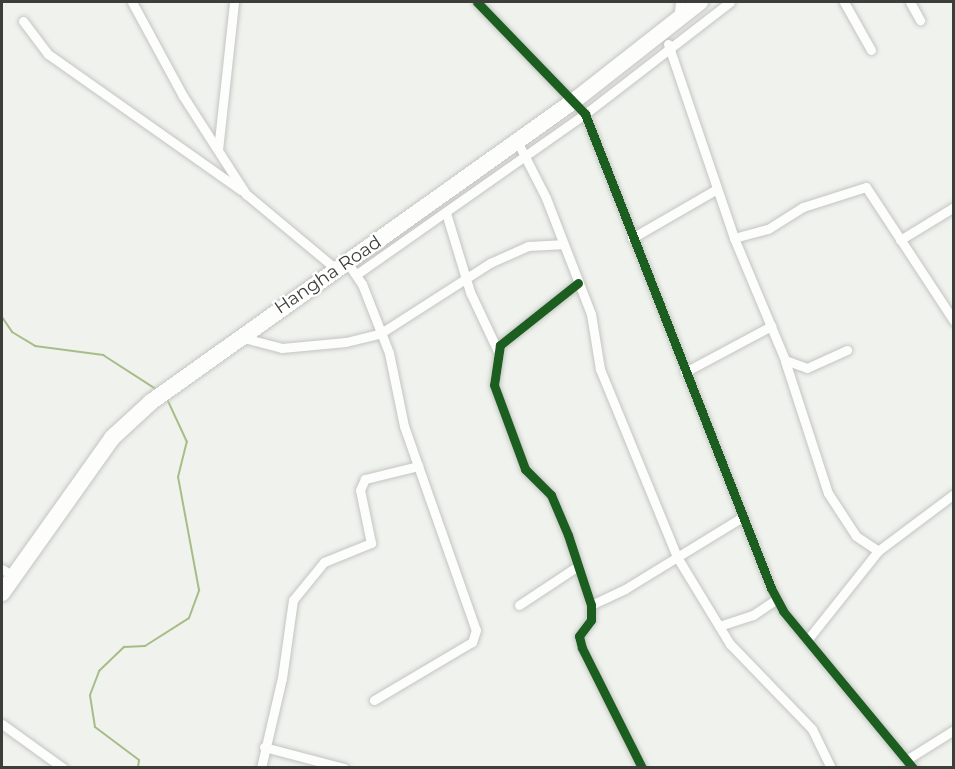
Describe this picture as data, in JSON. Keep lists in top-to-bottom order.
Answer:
{
  "streets": {
    "highway": ["Hangha Road"]
  }
}
